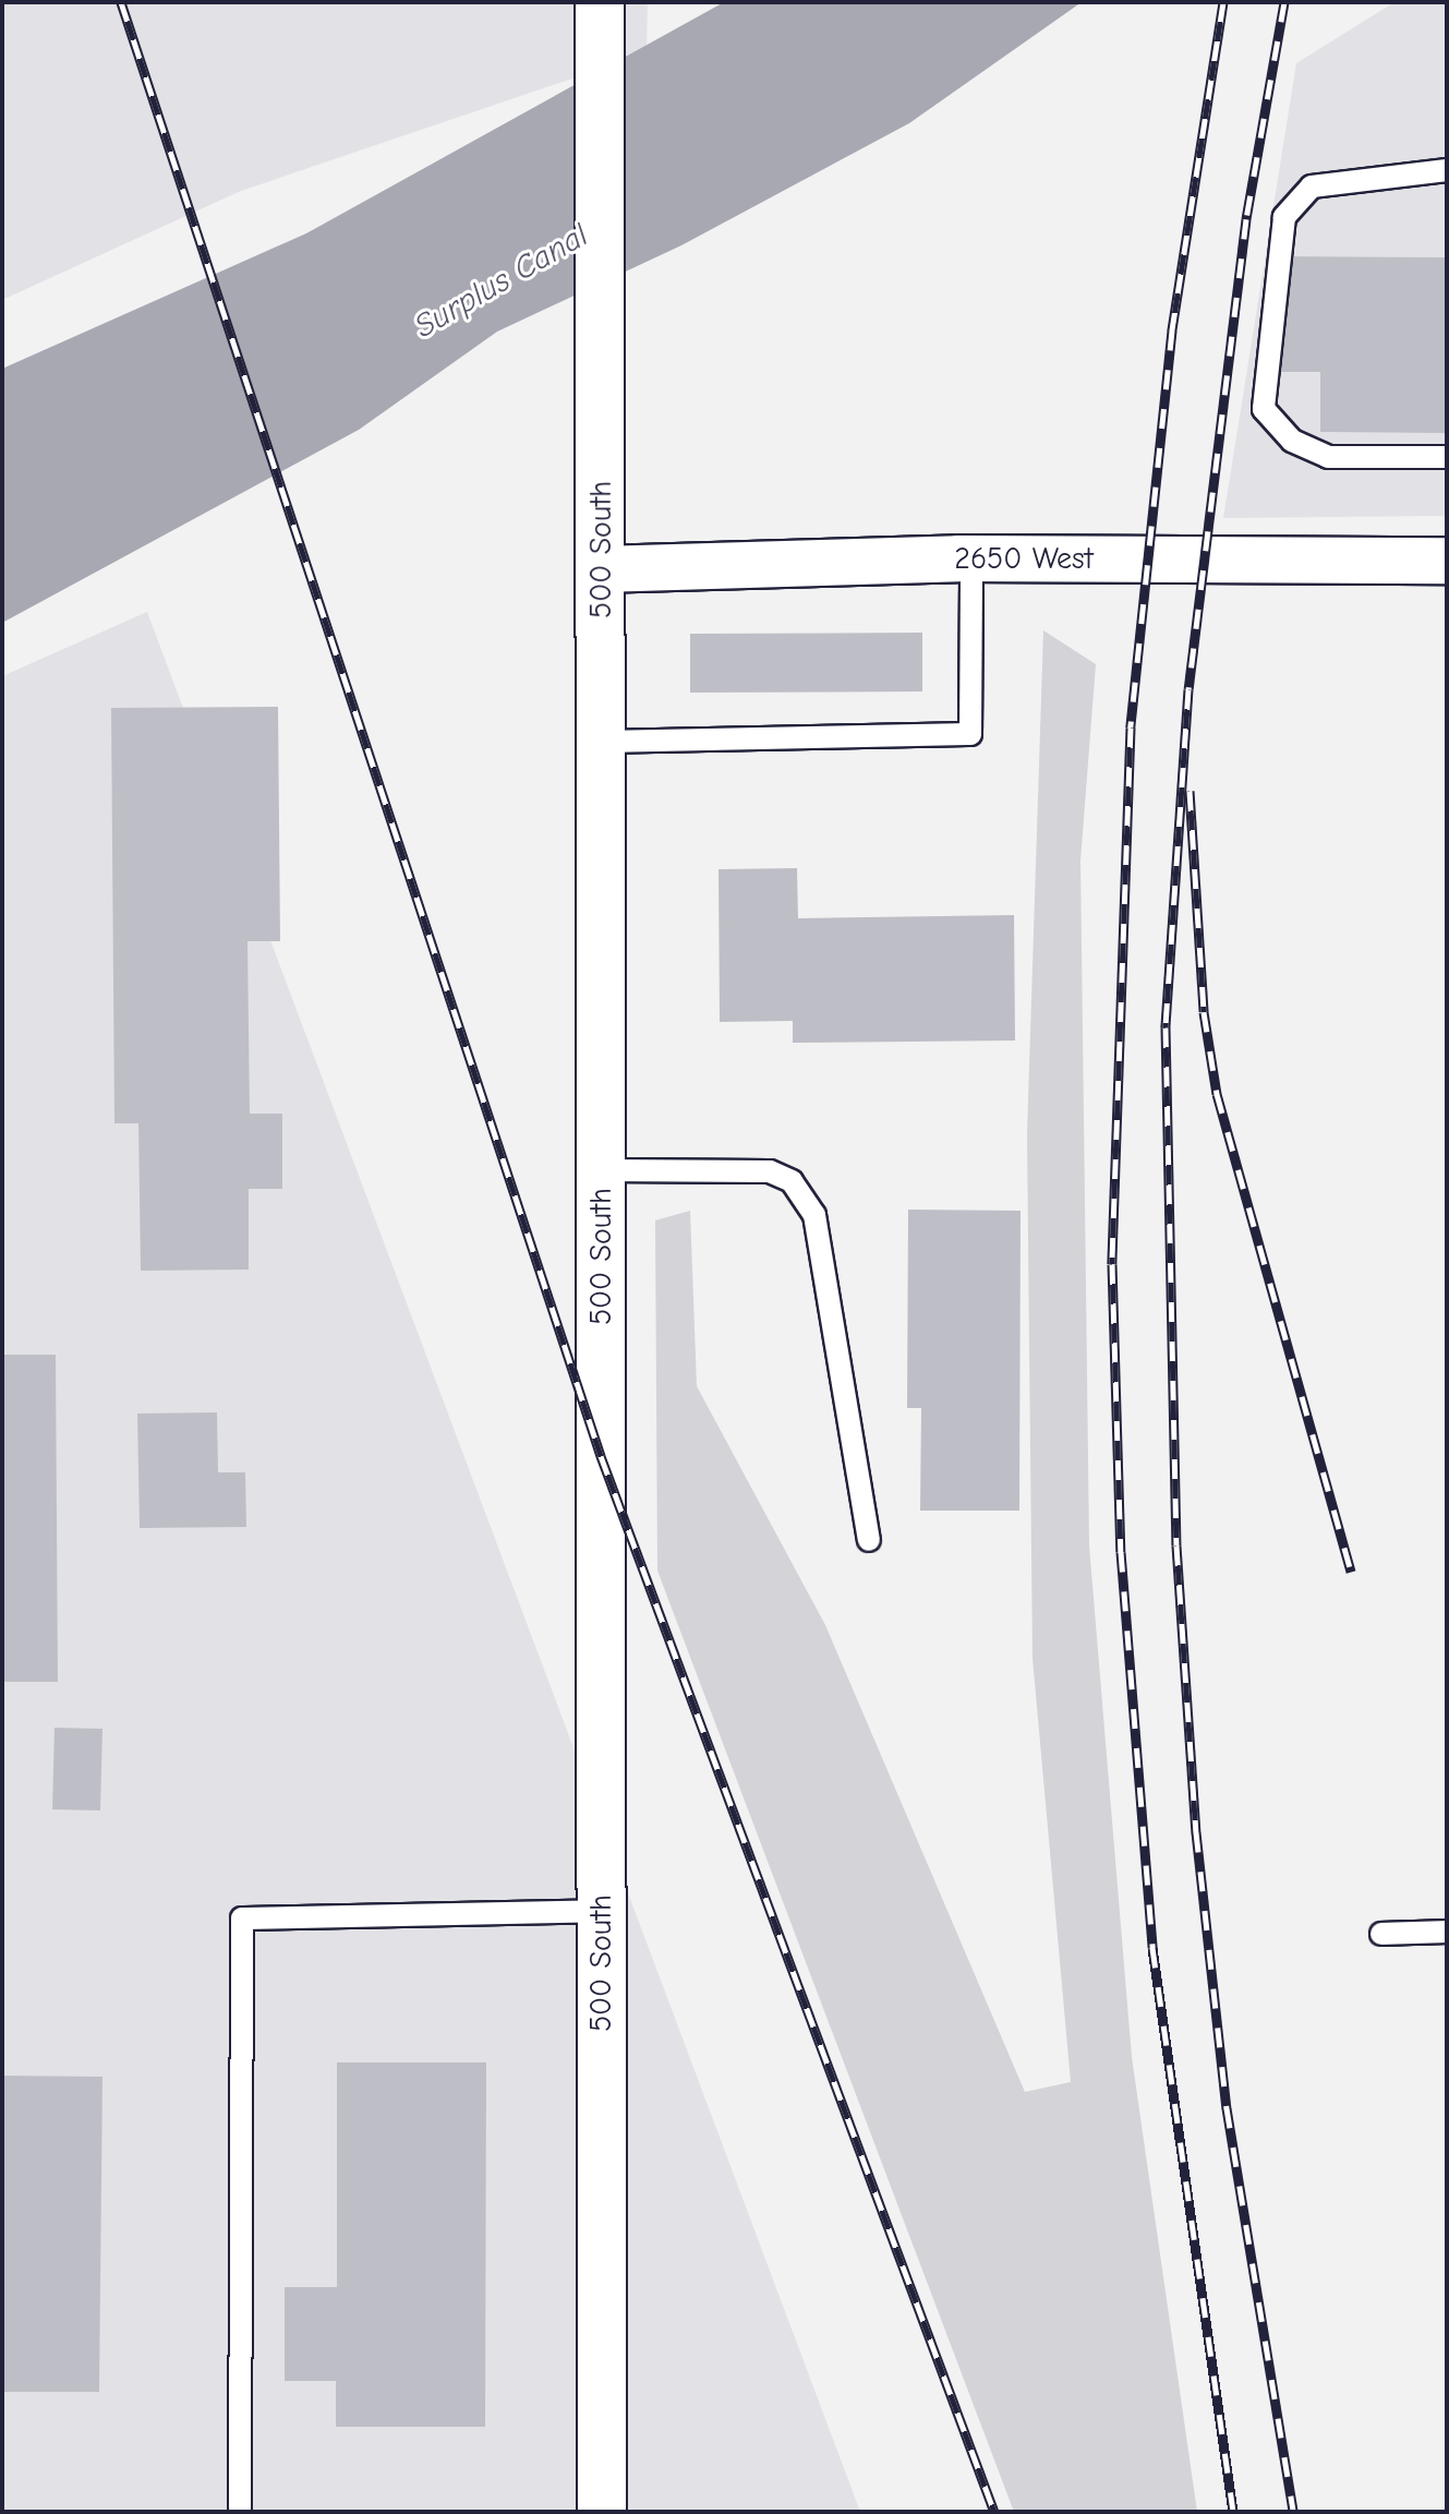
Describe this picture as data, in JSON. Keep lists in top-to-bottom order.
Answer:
{
  "streets": {
    "street": ["500 South", "2650 West"]
  },
  "crossings": [
    ["500 South", "2650 West"]
  ],
  "water": ["Surplus Canal"]
}
